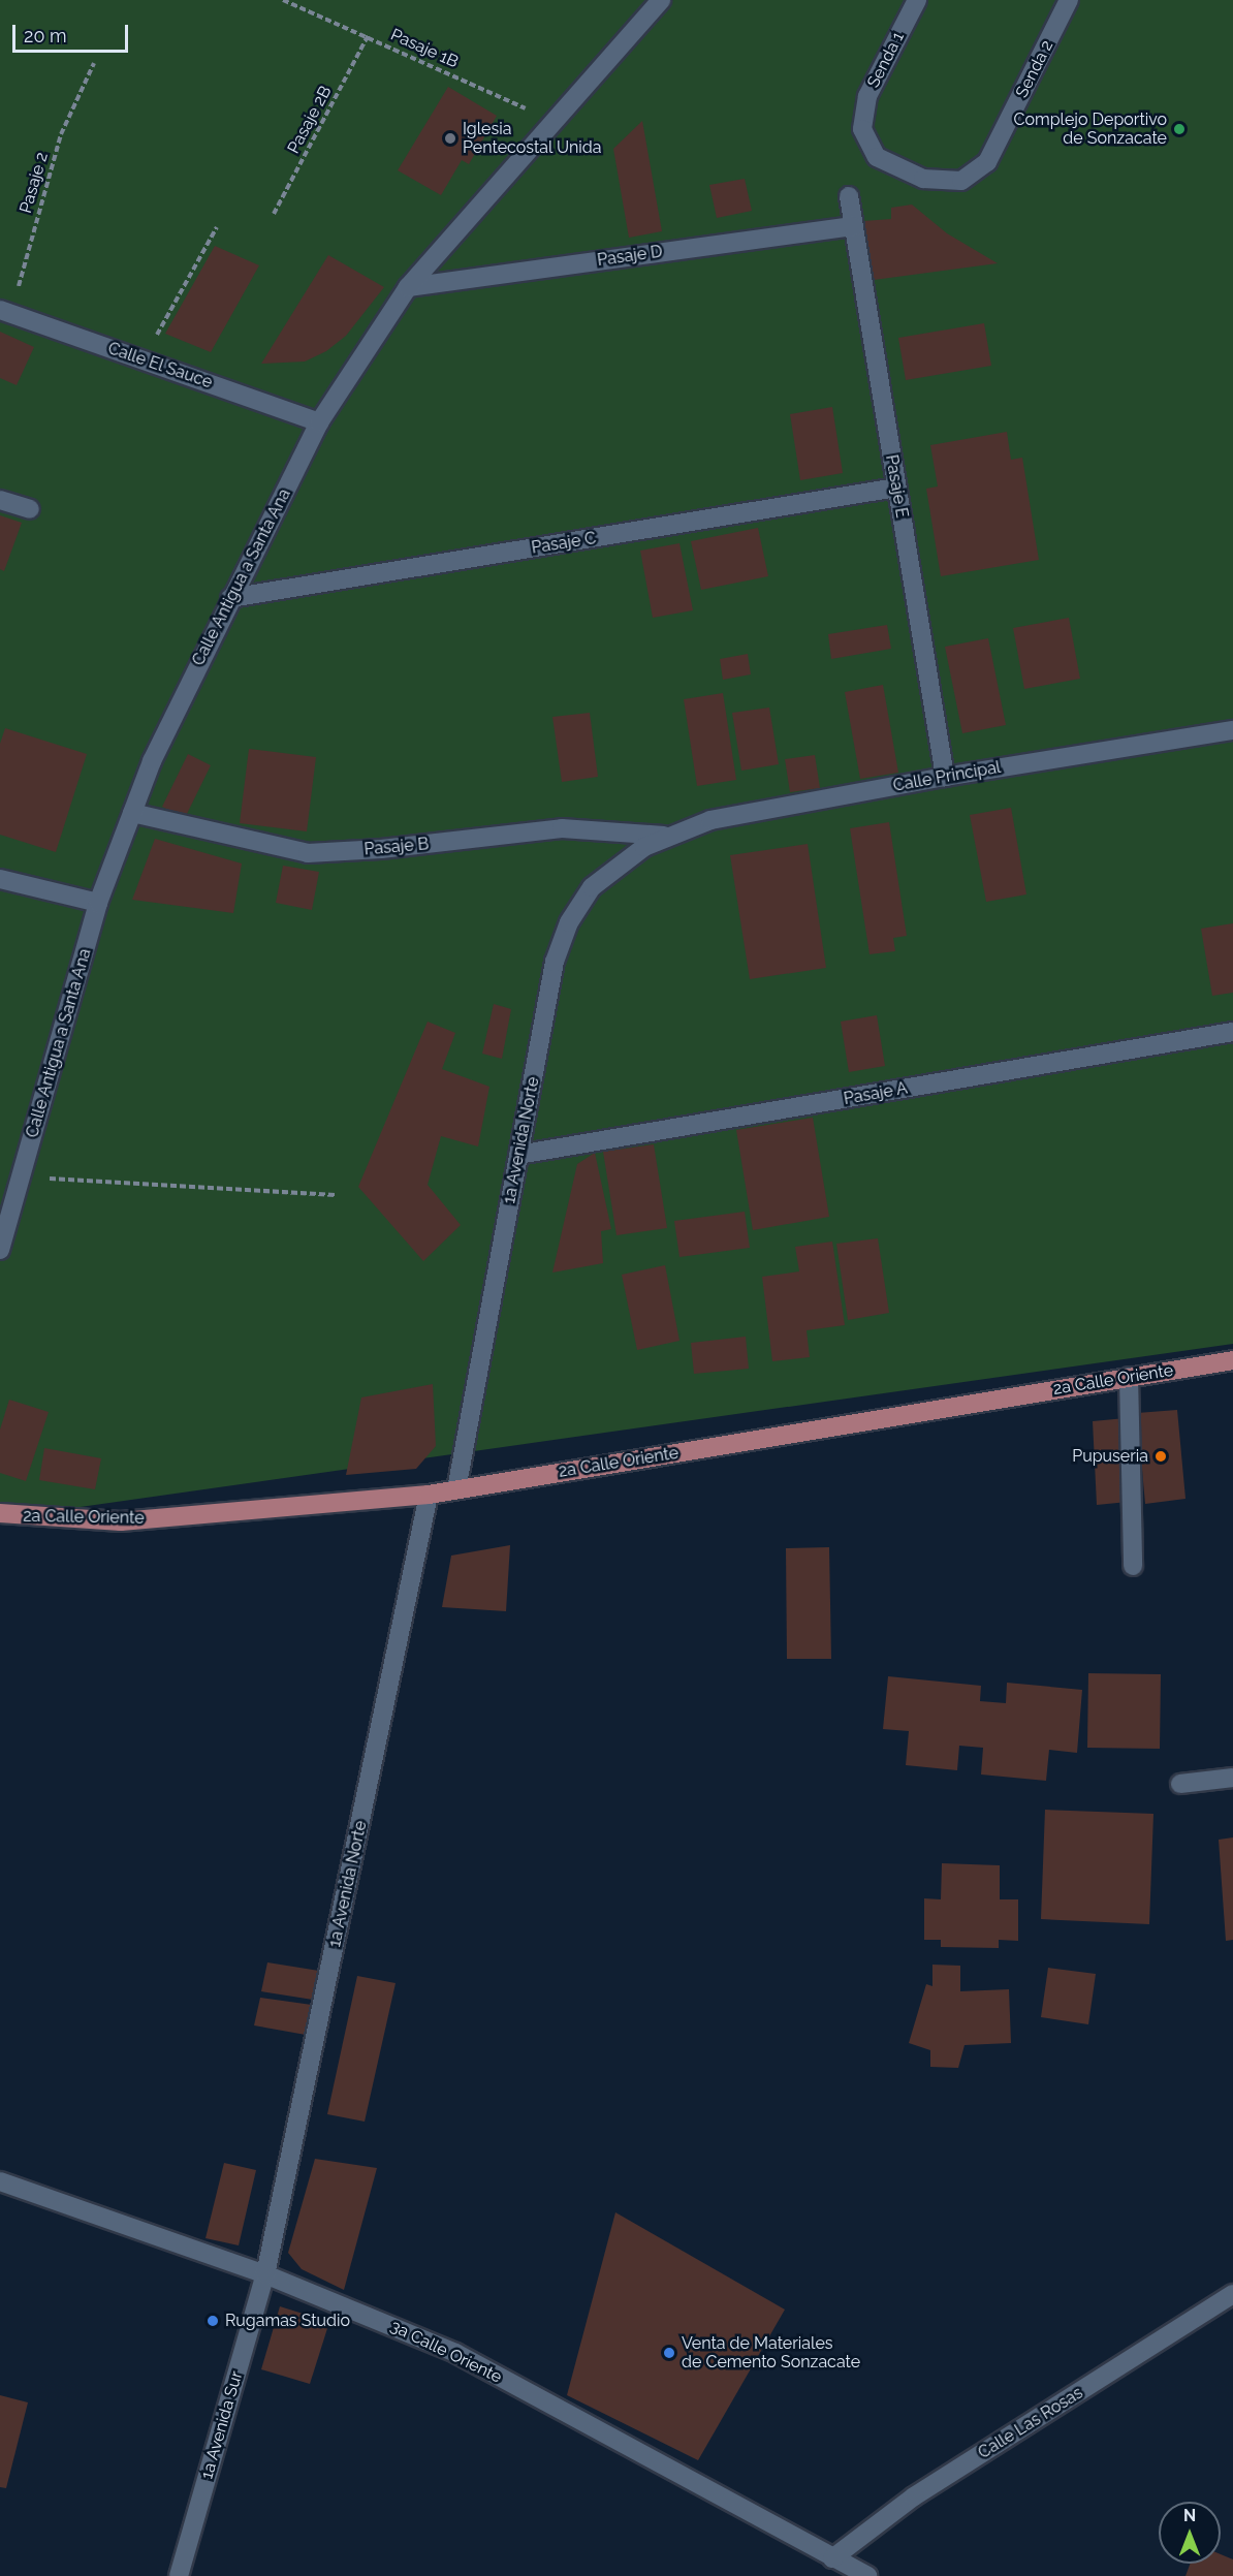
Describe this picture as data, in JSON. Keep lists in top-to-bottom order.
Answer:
{
  "streets": {
    "main road": ["2a Calle Oriente"],
    "street": [
      "Senda 1",
      "Senda 2",
      "Pasaje D",
      "Calle El Sauce",
      "Pasaje E",
      "Pasaje C",
      "Calle Antigua a Santa Ana",
      "Calle Principal",
      "Pasaje B",
      "Pasaje A",
      "1a Avenida Norte",
      "3a Calle Oriente",
      "Calle Las Rosas",
      "1a Avenida Sur"
    ],
    "path": ["Pasaje 1B", "Pasaje 2B", "Pasaje 2"]
  },
  "crossings": [
    ["Pasaje 1B", "Pasaje 2B"],
    ["Pasaje 1B", "Calle Antigua a Santa Ana"],
    ["Senda 1", "Senda 2"],
    ["Pasaje 2", "Calle El Sauce"],
    ["Pasaje D", "Pasaje E"],
    ["Pasaje D", "Calle Antigua a Santa Ana"],
    ["Calle El Sauce", "Calle Antigua a Santa Ana"],
    ["Pasaje E", "Pasaje C"],
    ["Pasaje E", "Calle Principal"],
    ["Pasaje C", "Calle Antigua a Santa Ana"],
    ["Calle Antigua a Santa Ana", "Pasaje B"],
    ["Calle Principal", "Pasaje B"],
    ["Calle Principal", "1a Avenida Norte"],
    ["Pasaje B", "1a Avenida Norte"],
    ["Pasaje A", "1a Avenida Norte"],
    ["1a Avenida Norte", "2a Calle Oriente"],
    ["1a Avenida Norte", "3a Calle Oriente"],
    ["1a Avenida Norte", "1a Avenida Sur"],
    ["3a Calle Oriente", "Calle Las Rosas"],
    ["3a Calle Oriente", "1a Avenida Sur"]
  ],
  "places": [
    "Complejo Deportivo de Sonzacate",
    "Iglesia Pentecostal Unida",
    "Pupuseria",
    "Rugamas Studio",
    "Venta de Materiales de Cemento Sonzacate"
  ],
  "scale_bar": "20 m",
  "north": "top"
}
